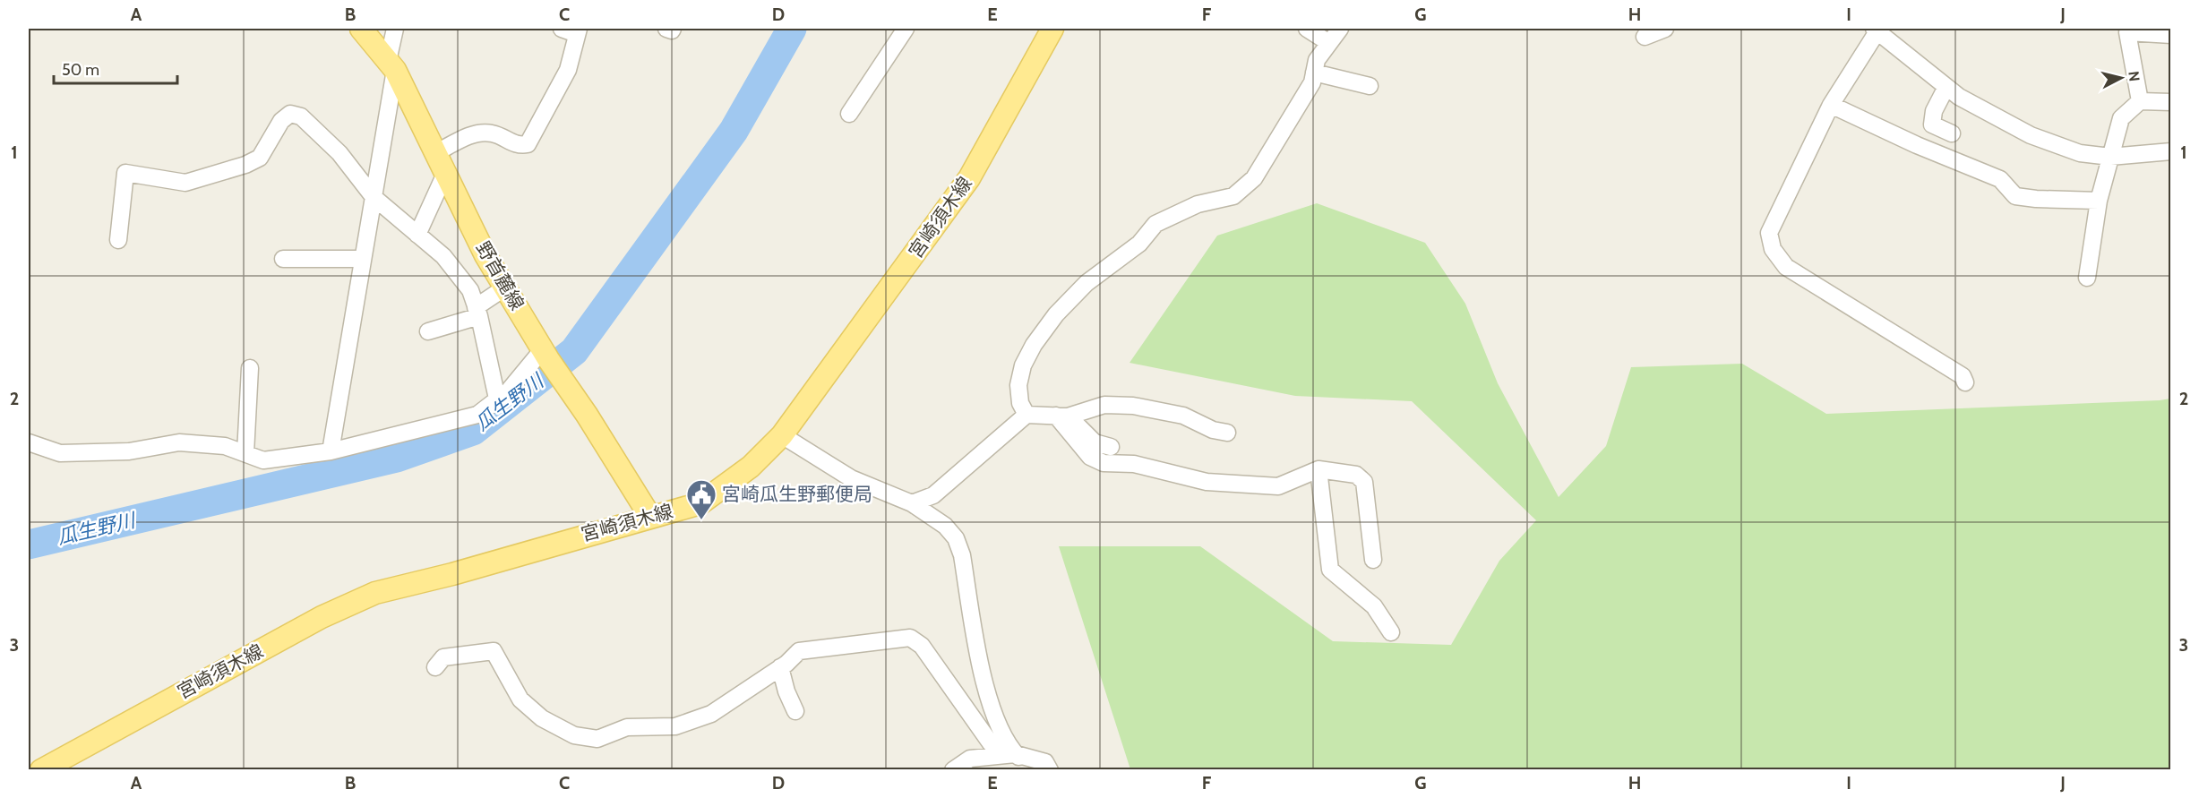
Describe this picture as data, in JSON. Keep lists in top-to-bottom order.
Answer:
{
  "streets": {
    "main road": ["宮崎須木線", "野首麓線"]
  },
  "crossings": [
    ["宮崎須木線", "野首麓線"]
  ],
  "water": ["瓜生野川"],
  "places": {
    "public building": ["宮崎瓜生野郵便局"]
  },
  "scale_bar": "50 m",
  "north": "right",
  "grid": {
    "columns": [
      "A",
      "B",
      "C",
      "D",
      "E",
      "F",
      "G",
      "H",
      "I",
      "J"
    ],
    "rows": ["1", "2", "3"]
  }
}
